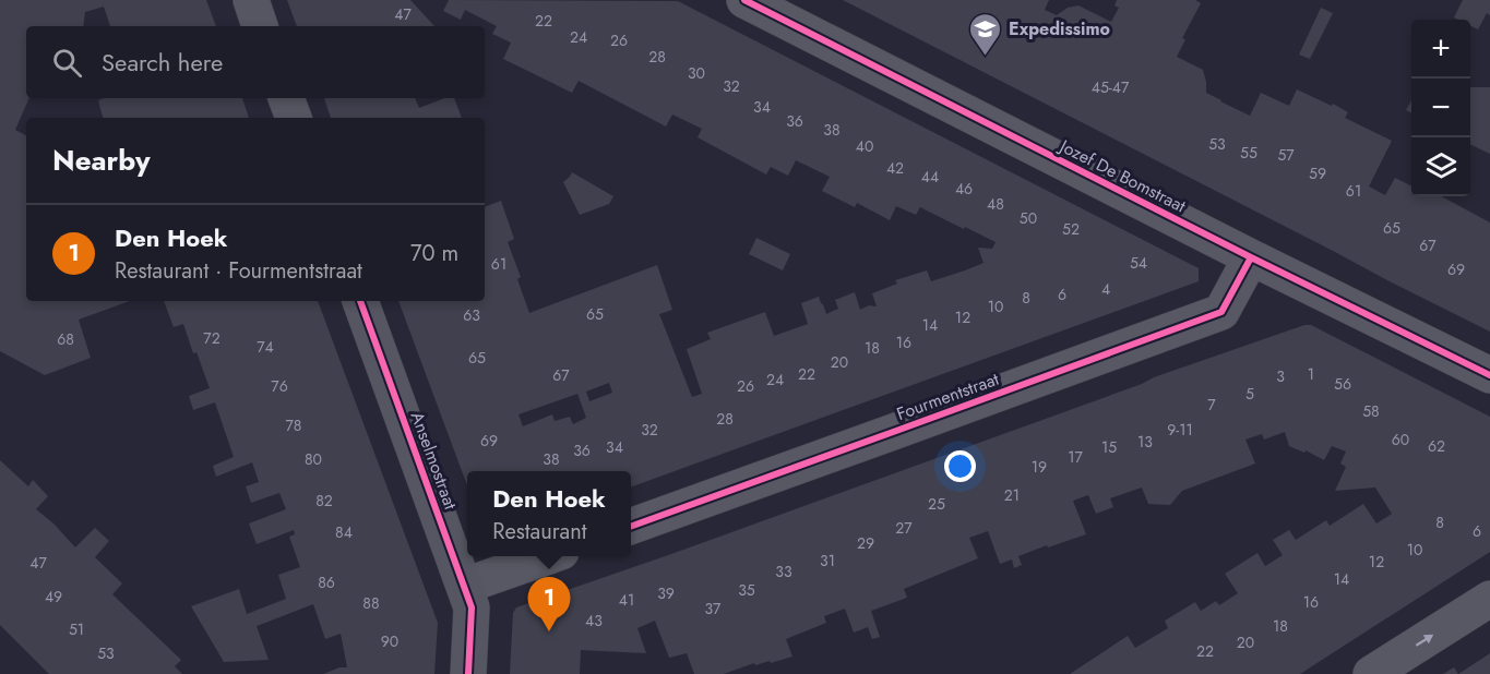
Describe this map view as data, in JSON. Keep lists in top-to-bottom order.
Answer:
{
  "streets": {
    "street": ["Jozef De Bomstraat", "Fourmentstraat", "Anselmostraat"]
  },
  "crossings": [
    ["Jozef De Bomstraat", "Fourmentstraat"]
  ],
  "places": {
    "school or university": ["Expedissimo"]
  },
  "house_numbers": [
    "47",
    "22",
    "24",
    "26",
    "28",
    "30",
    "32",
    "45-47",
    "34",
    "36",
    "38",
    "53",
    "40",
    "55",
    "57",
    "42",
    "59",
    "44",
    "46",
    "61",
    "48",
    "50",
    "65",
    "52",
    "67",
    "54",
    "61",
    "69",
    "4",
    "6",
    "8",
    "10",
    "65",
    "63",
    "12",
    "14",
    "72",
    "68",
    "16",
    "74",
    "18",
    "65",
    "20",
    "22",
    "1",
    "67",
    "3",
    "24",
    "56",
    "76",
    "26",
    "5",
    "7",
    "58",
    "28",
    "78",
    "32",
    "9-11",
    "60",
    "69",
    "13",
    "62",
    "34",
    "15",
    "36",
    "17",
    "80",
    "38",
    "19",
    "21",
    "82",
    "25",
    "8",
    "27",
    "6",
    "84",
    "29",
    "10",
    "31",
    "12",
    "47",
    "33",
    "14",
    "86",
    "35",
    "39",
    "49",
    "41",
    "16",
    "88",
    "37",
    "43",
    "18",
    "51",
    "90",
    "20",
    "22",
    "53"
  ],
  "page": {
    "map_buttons": ["+", "−"],
    "search": "Search here",
    "heading": "Nearby",
    "list": [
      {
        "mark": "1",
        "name": "Den Hoek",
        "note": "Restaurant · Fourmentstraat",
        "value": "70 m"
      }
    ],
    "popup": ["Den Hoek", "Restaurant"],
    "pins": "1"
  }
}
